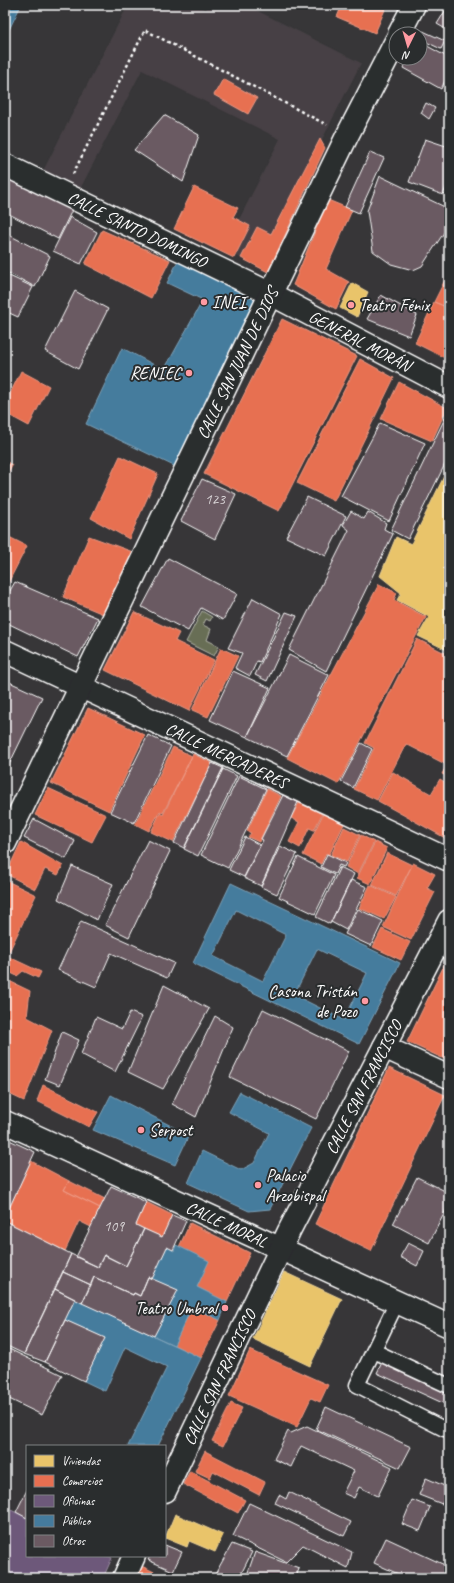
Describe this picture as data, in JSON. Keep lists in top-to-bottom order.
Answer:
{
  "streets": {
    "street": [
      "CALLE SANTO DOMINGO",
      "GENERAL MORÁN",
      "CALLE SAN JUAN DE DIOS",
      "CALLE MERCADERES",
      "CALLE SAN FRANCISCO",
      "CALLE MORAL"
    ]
  },
  "crossings": [
    ["CALLE SANTO DOMINGO", "GENERAL MORÁN"],
    ["CALLE SANTO DOMINGO", "CALLE SAN JUAN DE DIOS"],
    ["GENERAL MORÁN", "CALLE SAN JUAN DE DIOS"],
    ["CALLE SAN JUAN DE DIOS", "CALLE MERCADERES"],
    ["CALLE SAN FRANCISCO", "CALLE MORAL"]
  ],
  "places": [
    "INEI",
    "Teatro Fénix",
    "RENIEC",
    "Casona Tristán de Pozo",
    "Serpost",
    "Palacio Arzobispal",
    "Teatro Umbral"
  ],
  "house_numbers": ["123", "109"],
  "legend": [
    "Viviendas",
    "Comercios",
    "Oficinas",
    "Público",
    "Otros"
  ],
  "north": "bottom"
}
